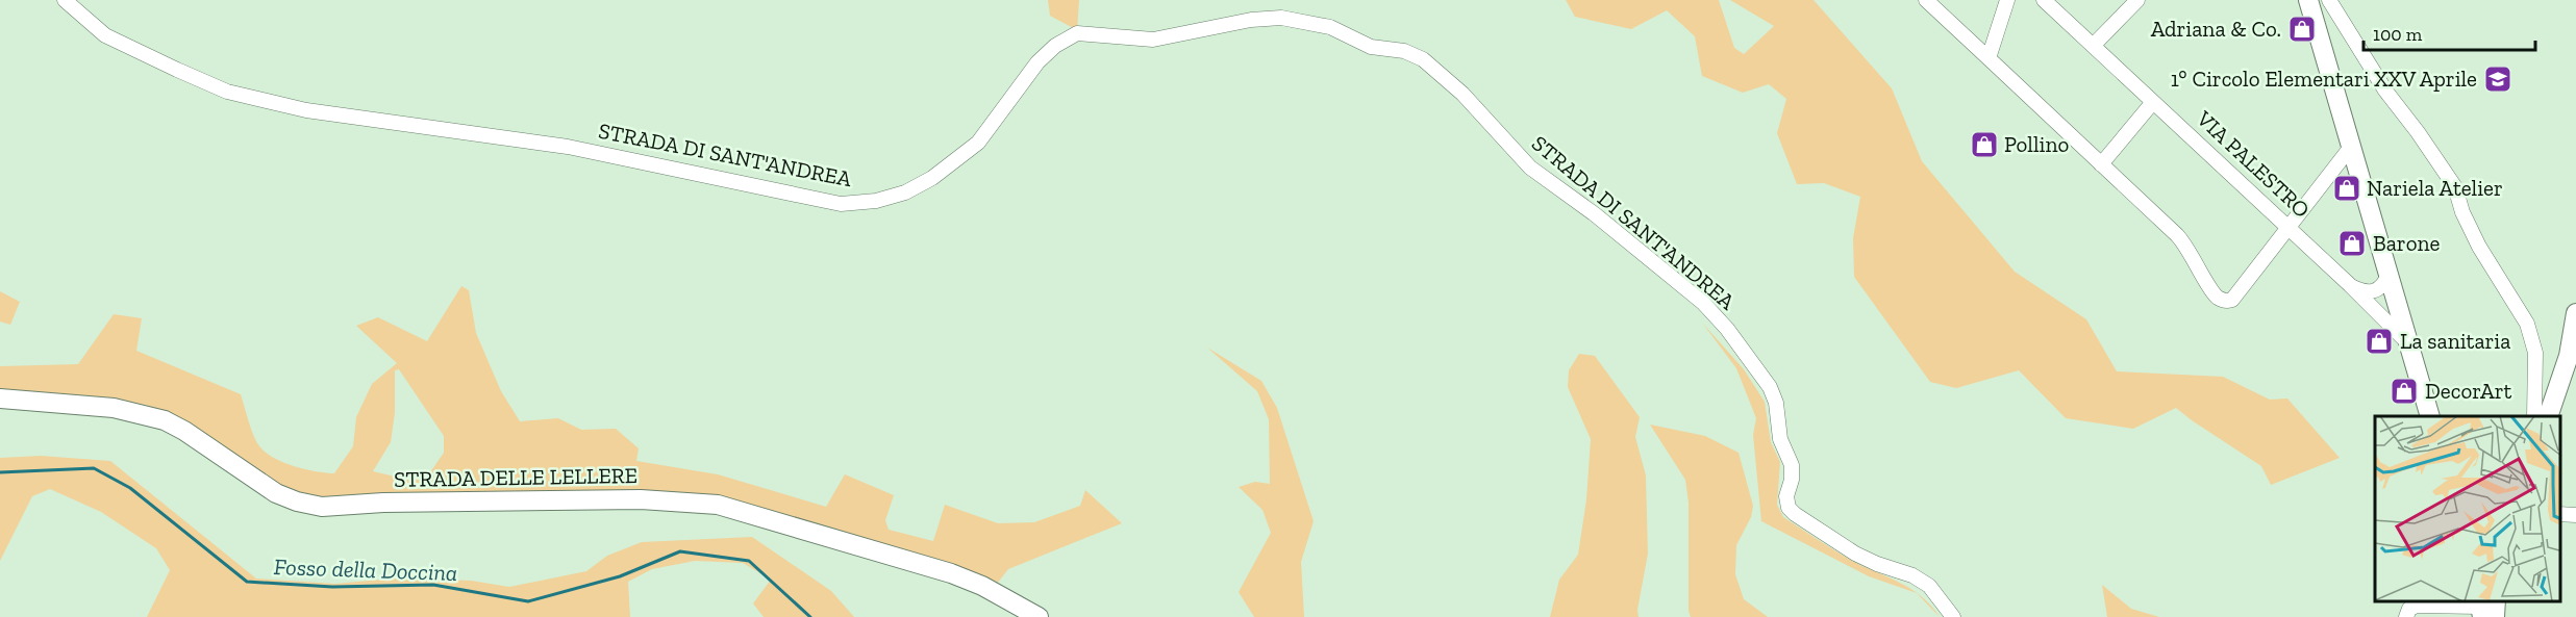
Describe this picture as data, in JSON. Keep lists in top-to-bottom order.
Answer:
{
  "streets": {
    "street": ["STRADA DI SANT'ANDREA", "VIA PALESTRO", "STRADA DELLE LELLERE"]
  },
  "water": ["Fosso della Doccina"],
  "places": {
    "shop": [
      "Adriana & Co.",
      "Pollino",
      "Nariela Atelier",
      "Barone",
      "La sanitaria",
      "DecorArt"
    ],
    "school or university": ["1° Circolo Elementari XXV Aprile"]
  },
  "scale_bar": "100 m"
}
